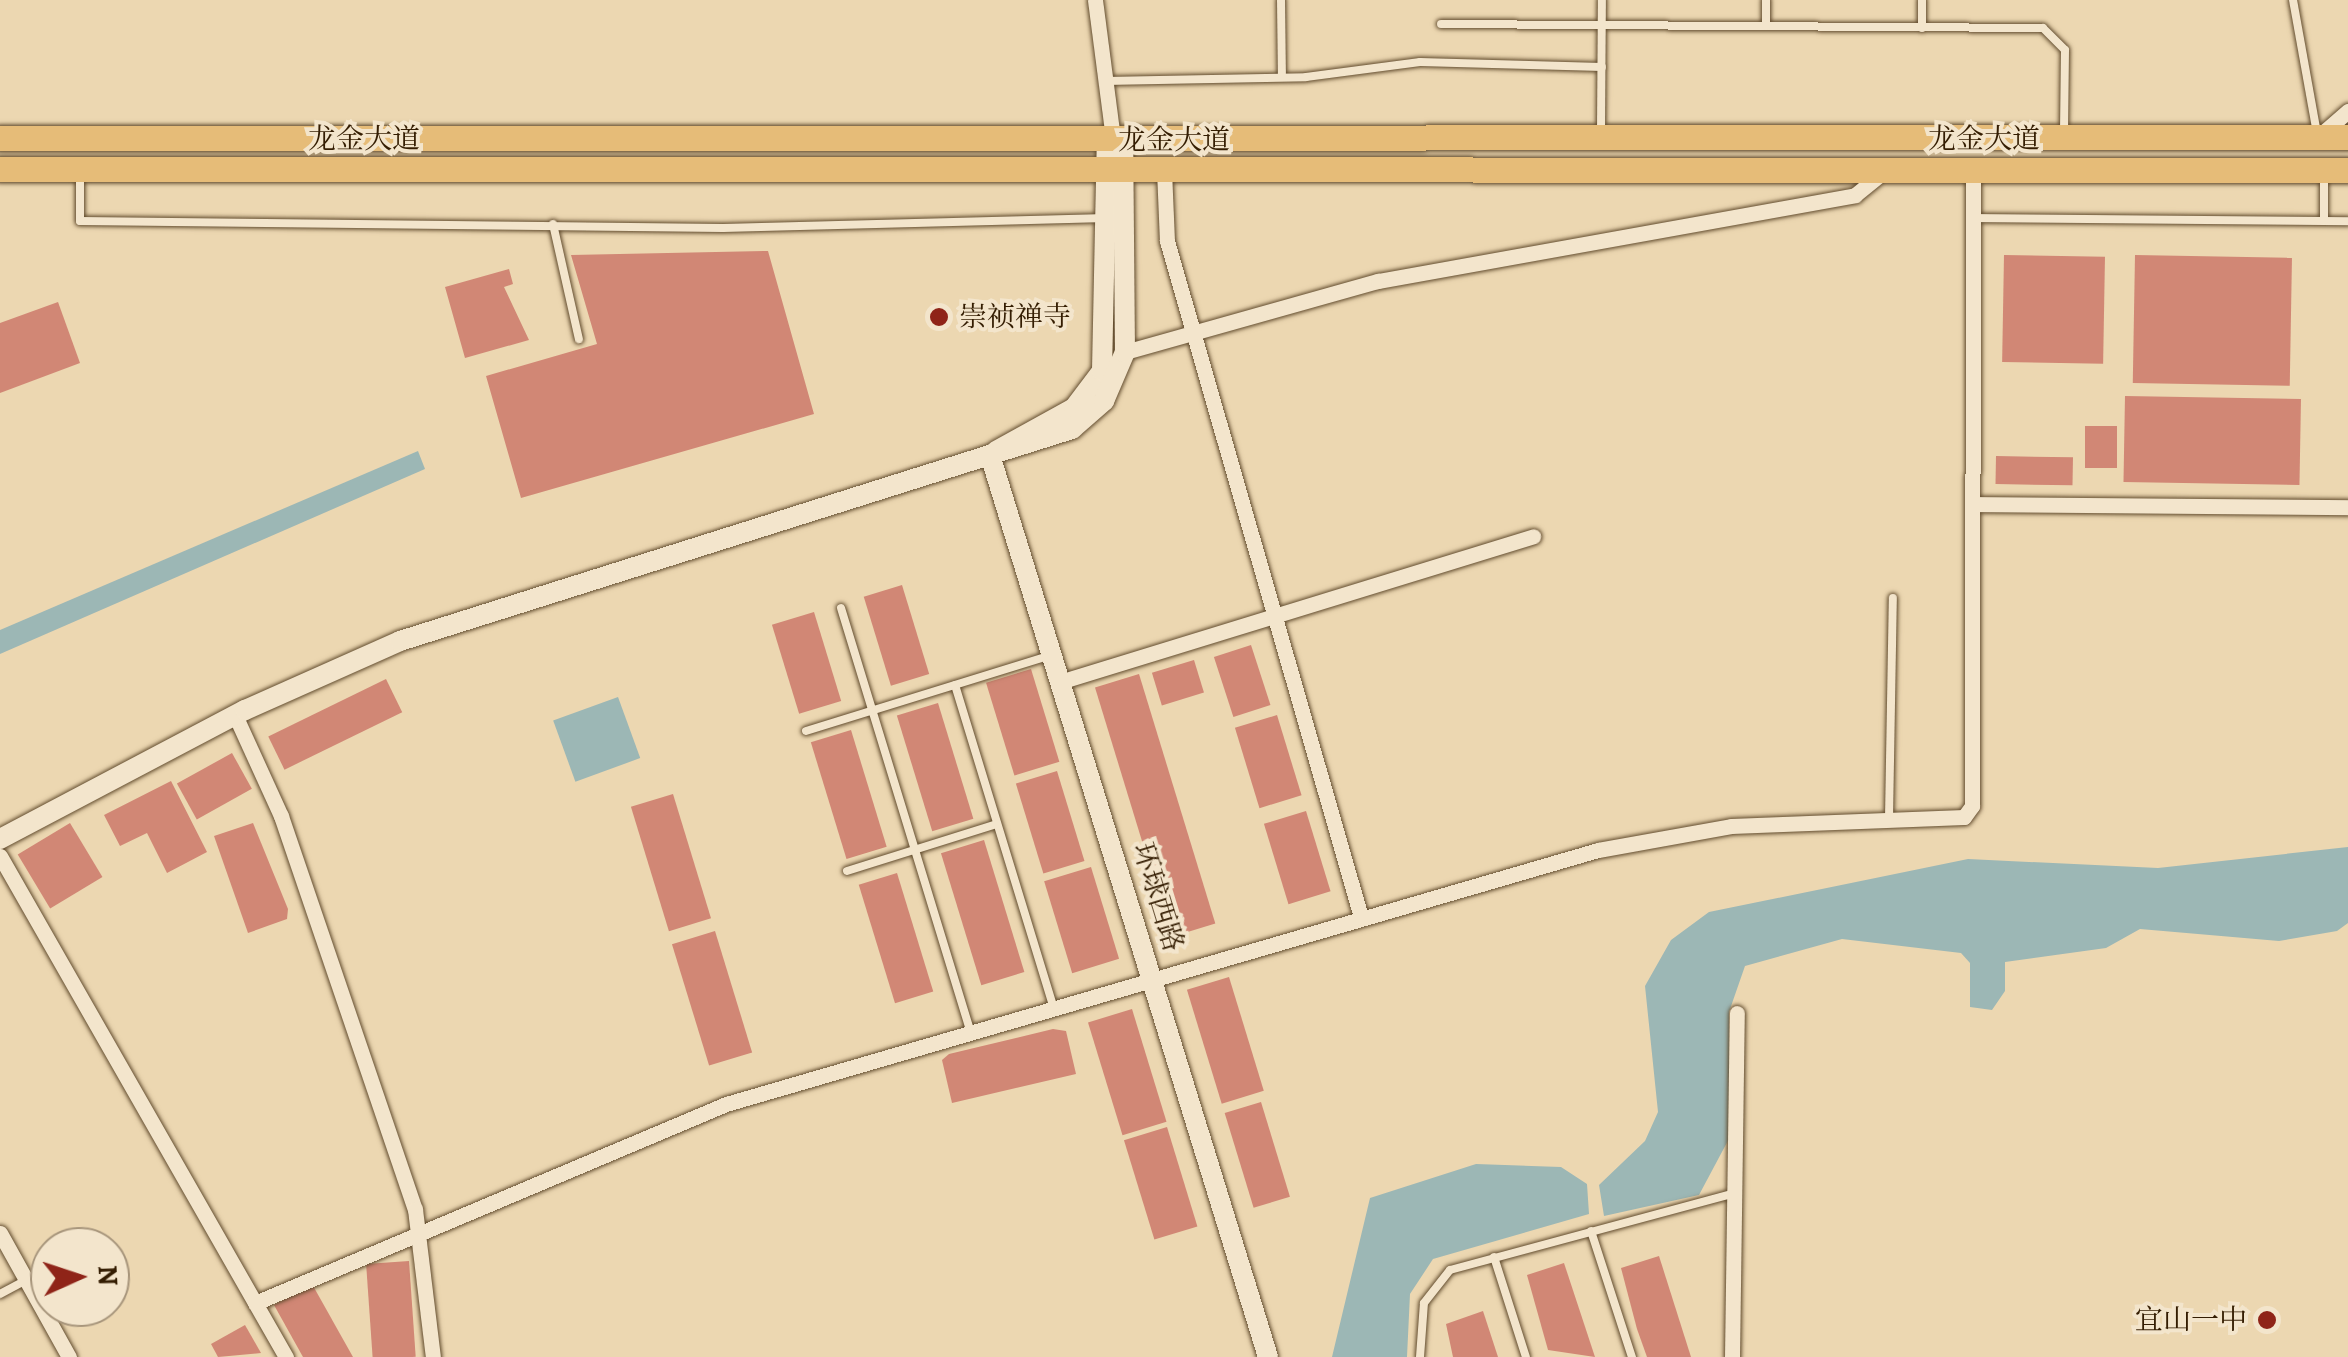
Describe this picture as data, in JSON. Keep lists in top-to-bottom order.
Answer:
{
  "streets": {
    "main road": ["龙金大道"],
    "street": ["环球西路"]
  },
  "places": ["崇祯禅寺", "宜山一中"],
  "north": "right"
}
